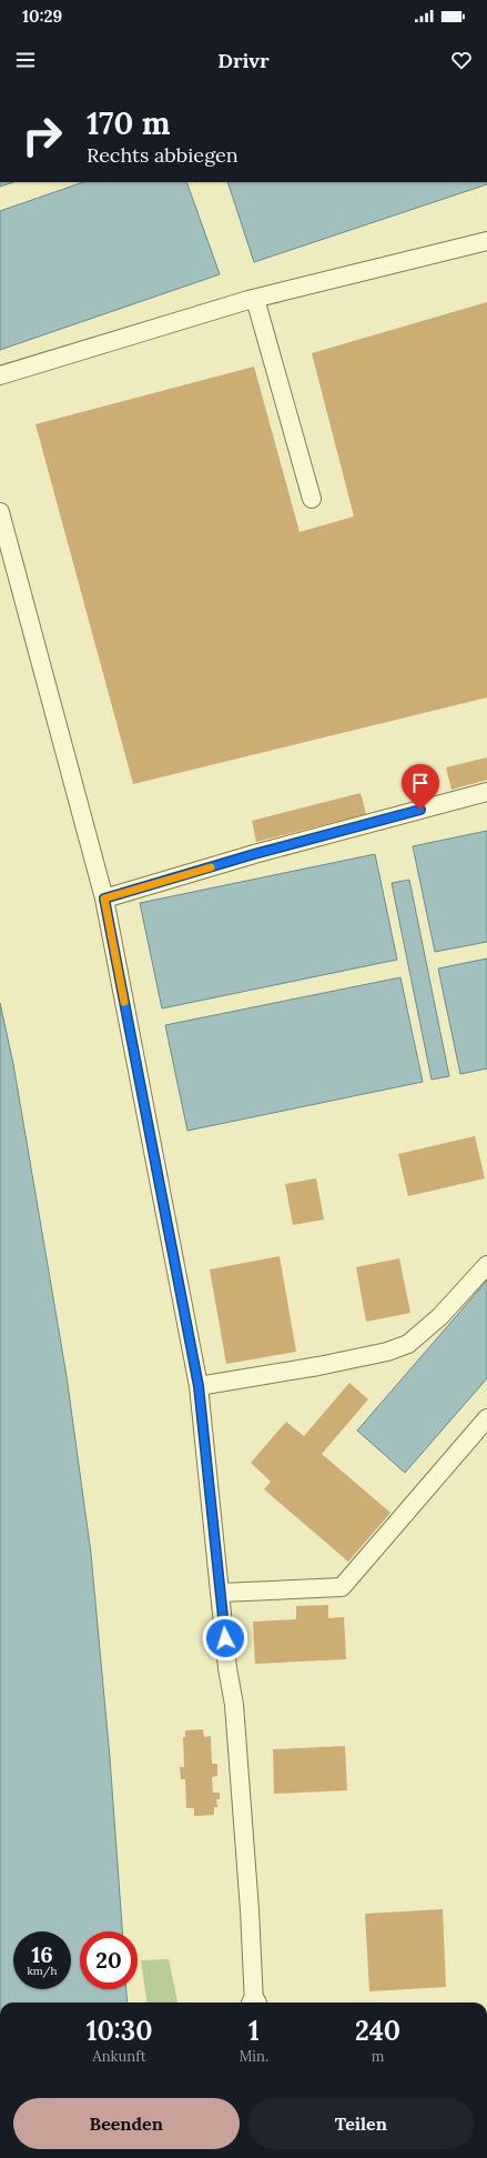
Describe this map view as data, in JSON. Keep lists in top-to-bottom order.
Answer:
{
  "page": {
    "status": "10:29",
    "header": "Drivr",
    "turn": ["170 m", "Rechts abbiegen"],
    "speed": "16 km/h",
    "limit": "20",
    "eta": [
      "10:30",
      "Ankunft",
      "1",
      "Min.",
      "240",
      "m"
    ],
    "buttons": ["Beenden", "Teilen"]
  }
}
